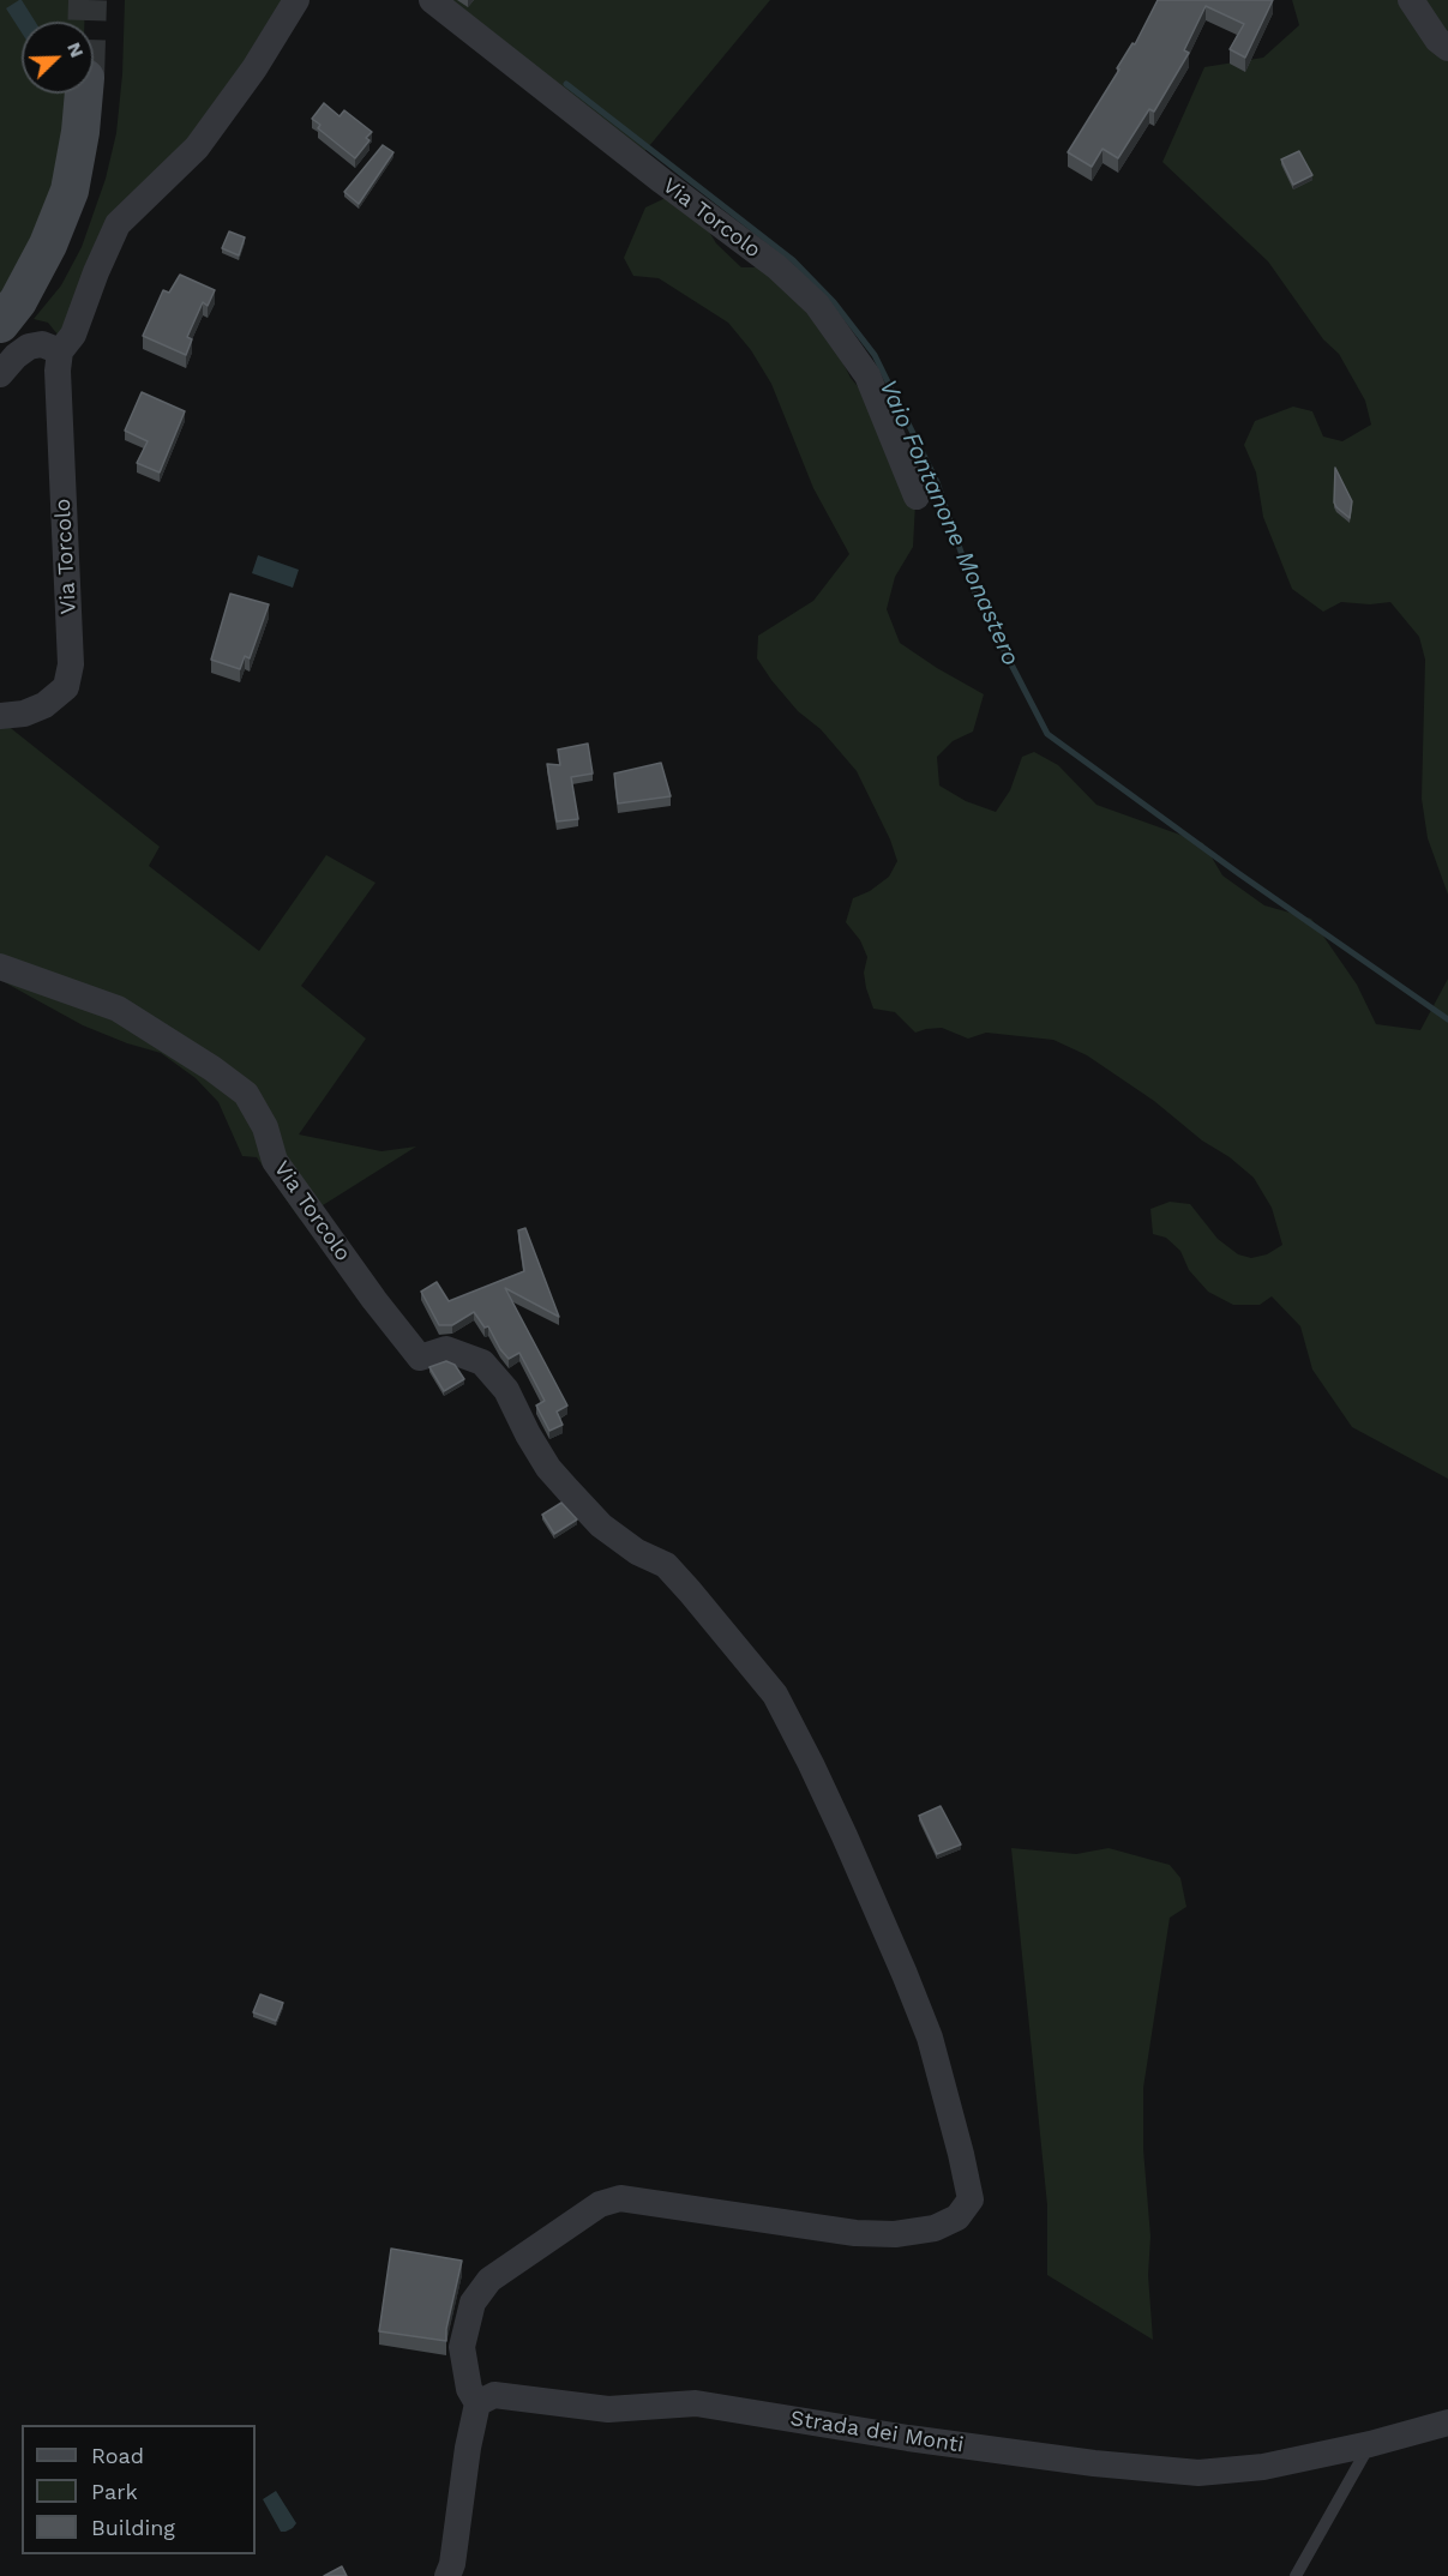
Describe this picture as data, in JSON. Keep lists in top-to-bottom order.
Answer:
{
  "streets": {
    "street": ["Via Torcolo", "Strada dei Monti"]
  },
  "crossings": [
    ["Via Torcolo", "Strada dei Monti"]
  ],
  "water": ["Vaio Fontanone Monastero"],
  "legend": ["Road", "Park", "Building"],
  "north": "top right"
}
